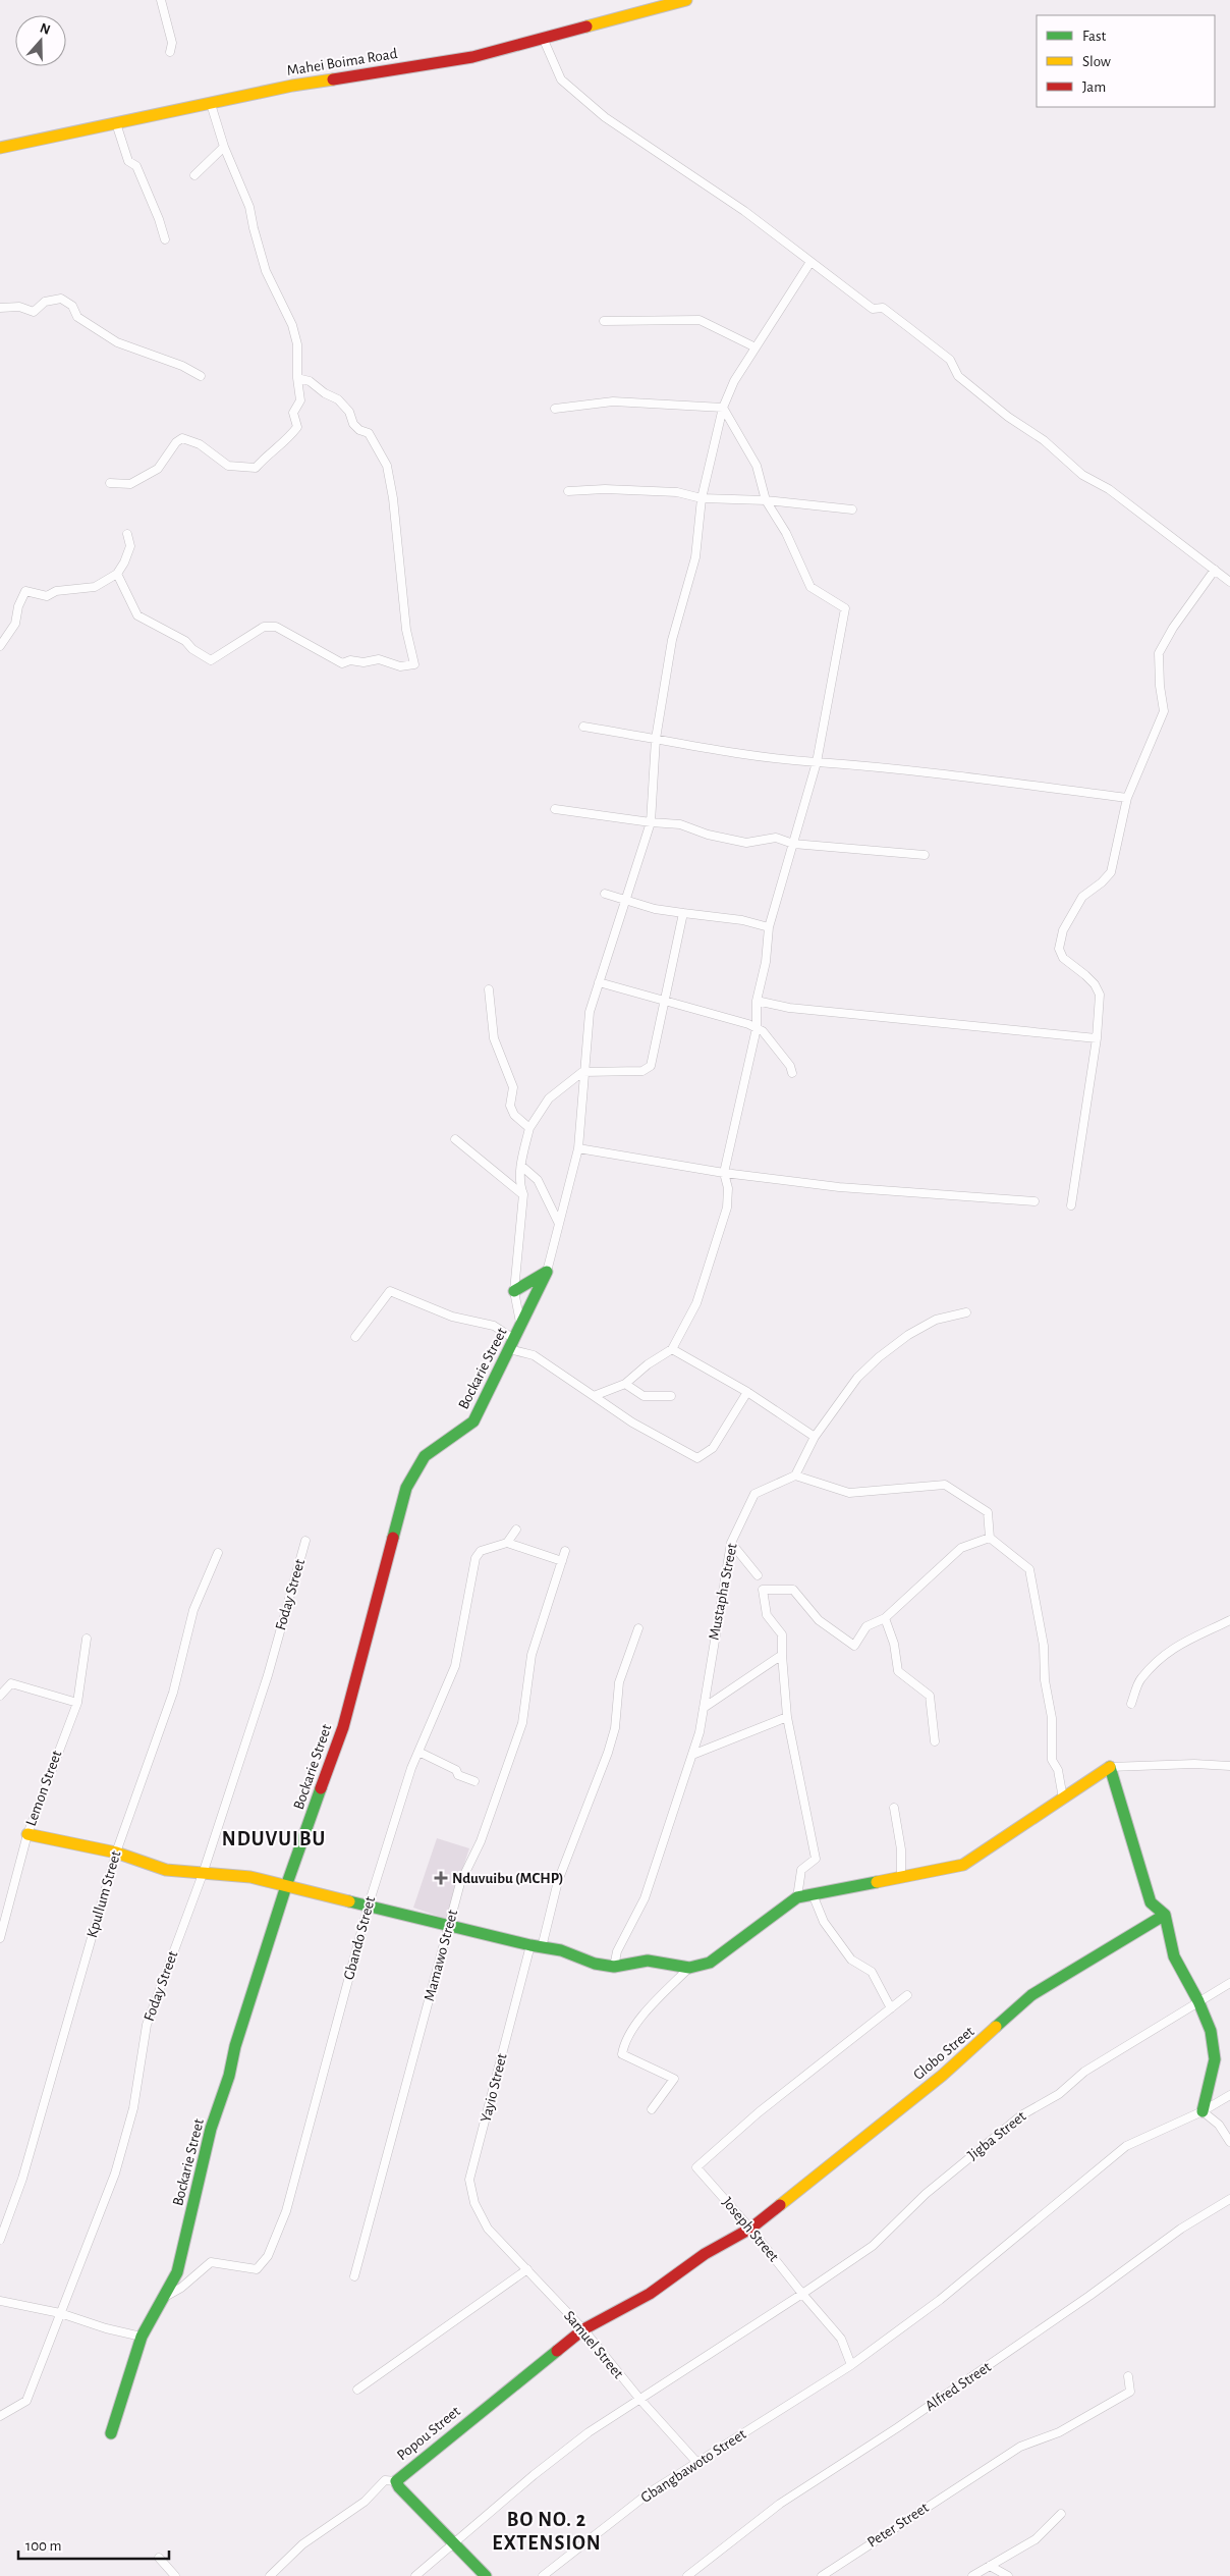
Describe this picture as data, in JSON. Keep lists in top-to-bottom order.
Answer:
{
  "streets": {
    "street": [
      "Mahei Boima Road",
      "Bockarie Street",
      "Mustapha Street",
      "Foday Street",
      "Lemon Street",
      "Kpullum Street",
      "Gbando Street",
      "Mamawo Street",
      "Globo Street",
      "Yayio Street",
      "Jigba Street",
      "Joseph Street",
      "Samuel Street",
      "Alfred Street",
      "Popou Street",
      "Gbangbawoto Street",
      "Peter Street"
    ]
  },
  "crossings": [
    ["Bockarie Street", "Gbando Street"],
    ["Globo Street", "Joseph Street"],
    ["Globo Street", "Samuel Street"],
    ["Globo Street", "Popou Street"],
    ["Yayio Street", "Samuel Street"],
    ["Jigba Street", "Joseph Street"],
    ["Jigba Street", "Samuel Street"],
    ["Jigba Street", "Popou Street"],
    ["Joseph Street", "Gbangbawoto Street"],
    ["Samuel Street", "Popou Street"],
    ["Samuel Street", "Gbangbawoto Street"]
  ],
  "districts": ["NDUVUIBU", "BO NO. 2 EXTENSION"],
  "places": {
    "health": ["Nduvuibu (MCHP)"]
  },
  "legend": ["Fast", "Slow", "Jam"],
  "scale_bar": "100 m",
  "north": "top"
}
